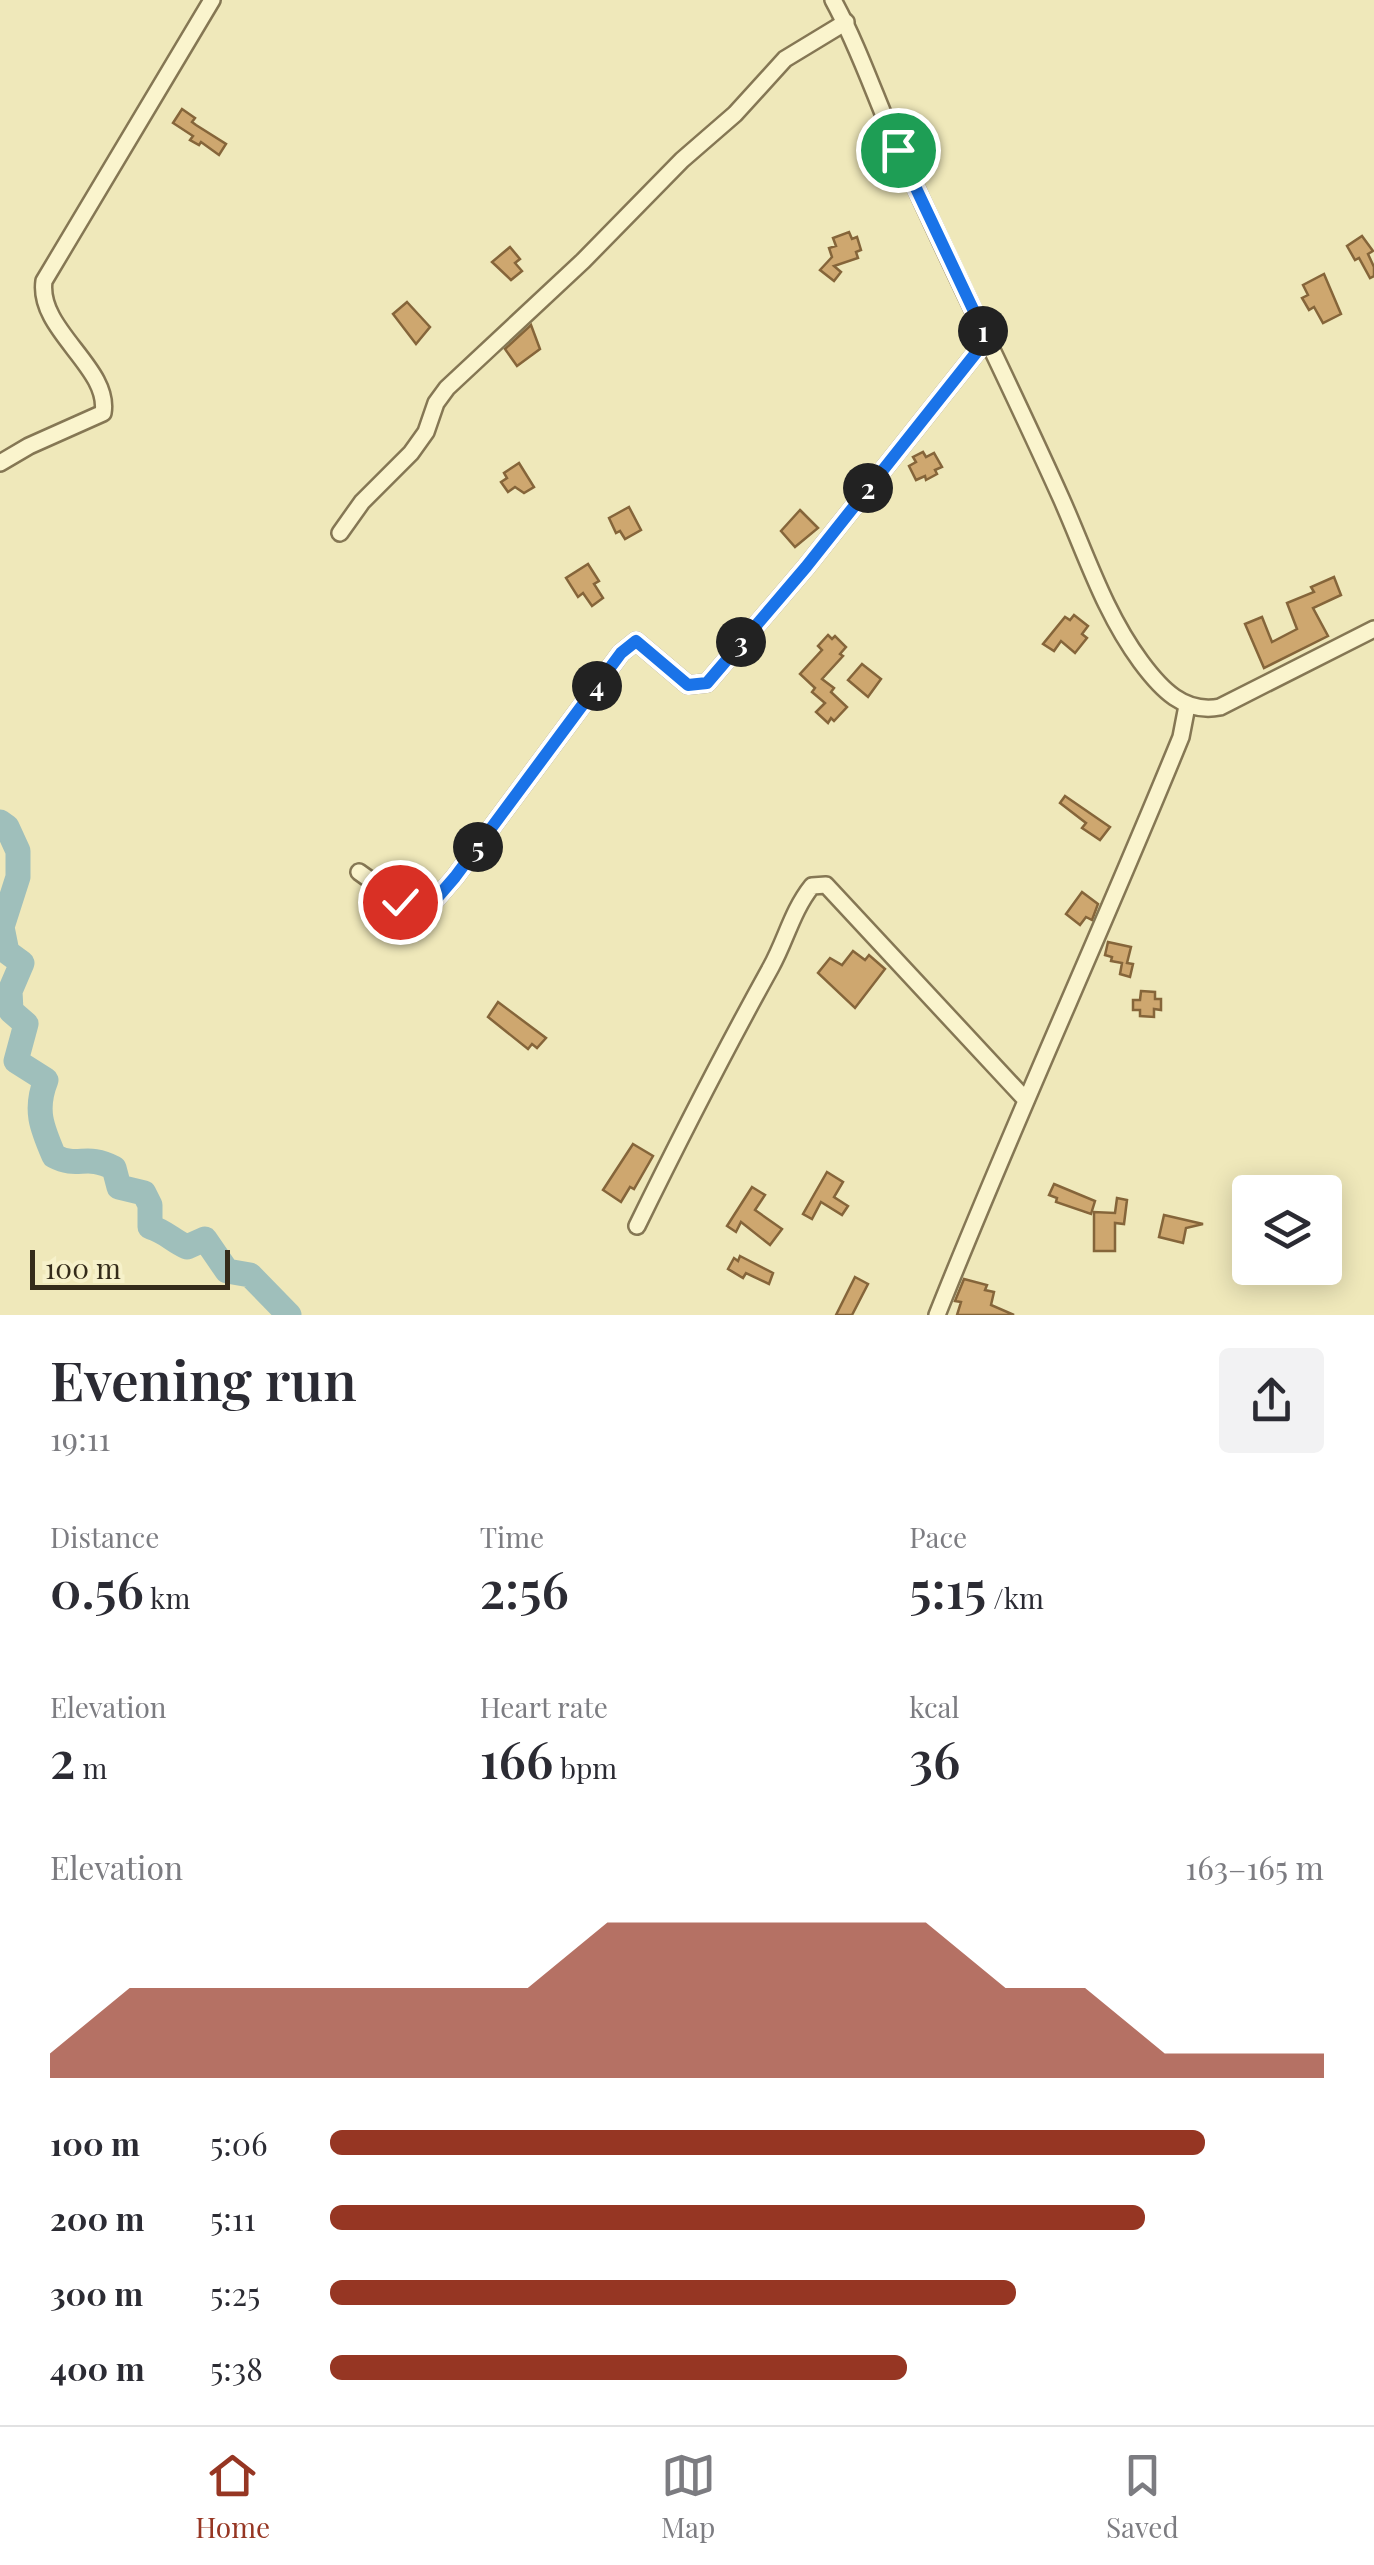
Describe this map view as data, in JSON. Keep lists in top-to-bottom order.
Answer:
{
  "scale_bar": "100 m",
  "page": {
    "pins": [
      "1",
      "2",
      "3",
      "4",
      "5"
    ],
    "scale": "100 m",
    "heading": ["Evening run", "19:11"],
    "stats": [
      ["Distance", "0.56 km"],
      ["Time", "2:56"],
      ["Pace", "5:15 /km"],
      ["Elevation", "2 m"],
      ["Heart rate", "166 bpm"],
      ["kcal", "36"]
    ],
    "chart": ["Elevation", "163–165 m"],
    "list": [
      {
        "name": "100 m",
        "note": "5:06"
      },
      {
        "name": "200 m",
        "note": "5:11"
      },
      {
        "name": "300 m",
        "note": "5:25"
      },
      {
        "name": "400 m",
        "note": "5:38"
      }
    ],
    "tabs": ["Home", "Map", "Saved"]
  }
}
